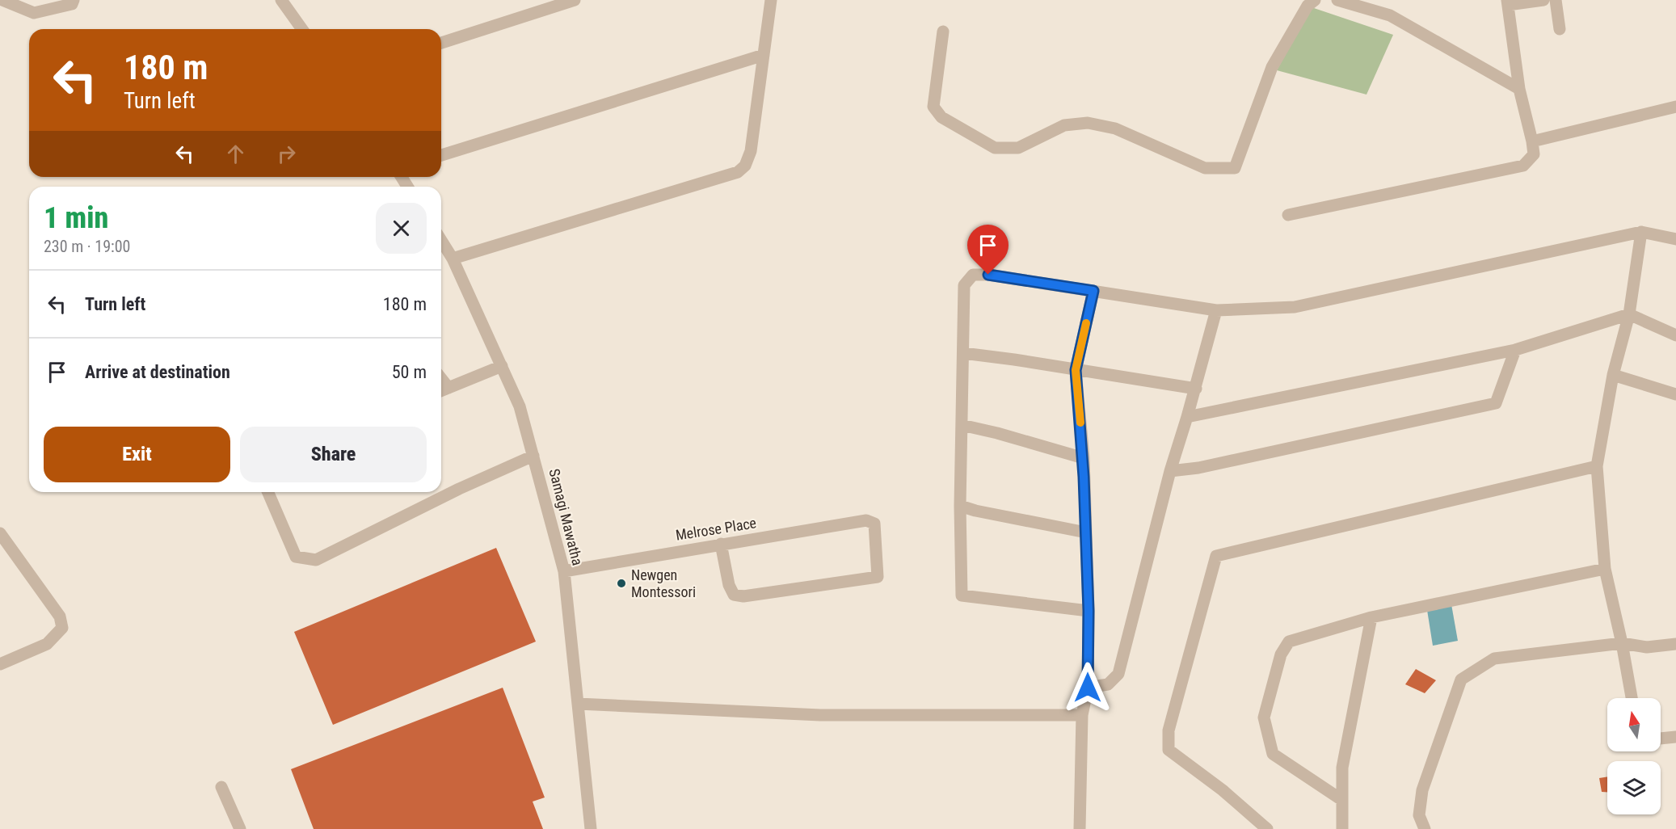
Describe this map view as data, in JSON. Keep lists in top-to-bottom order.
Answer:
{
  "streets": {
    "street": ["Samagi Mawatha", "Melrose Place"]
  },
  "crossings": [
    ["Samagi Mawatha", "Melrose Place"]
  ],
  "places": ["Newgen Montessori"],
  "north": "top",
  "page": {
    "turn": ["180 m", "Turn left"],
    "heading": ["1 min", "230 m · 19:00"],
    "list": [
      {
        "name": "Turn left",
        "value": "180 m"
      },
      {
        "name": "Arrive at destination",
        "value": "50 m"
      }
    ],
    "buttons": ["Exit", "Share"]
  }
}
